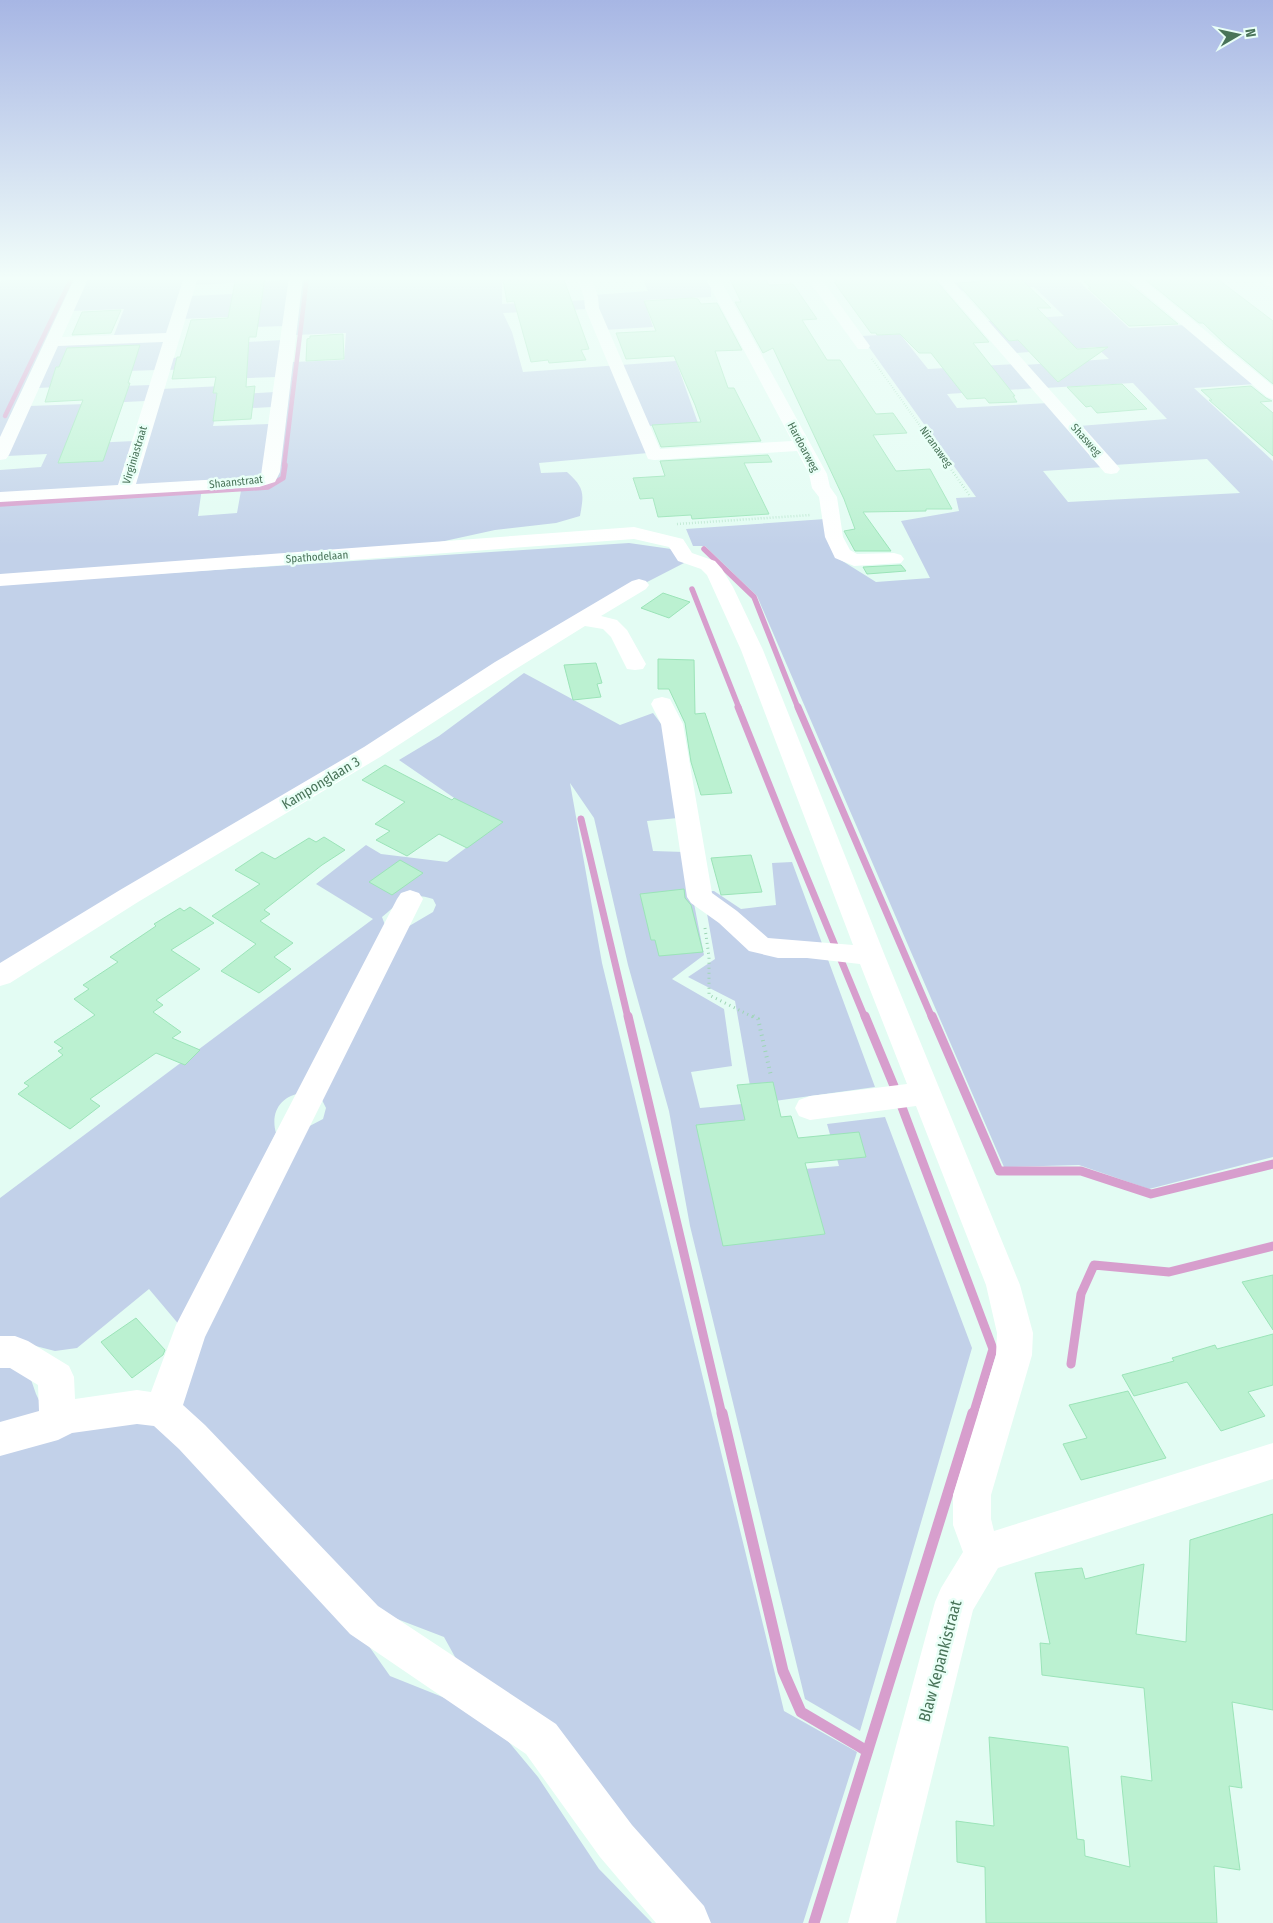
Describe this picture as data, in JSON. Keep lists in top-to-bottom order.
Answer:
{
  "streets": {
    "street": [
      "Shasweg",
      "Hardoarweg",
      "Virginiastraat",
      "Shaanstraat",
      "Spathodelaan",
      "Kamponglaan 3",
      "Blaw Kepankistraat"
    ],
    "path": ["Niranaweg"]
  },
  "crossings": [
    ["Virginiastraat", "Shaanstraat"]
  ],
  "north": "right"
}
